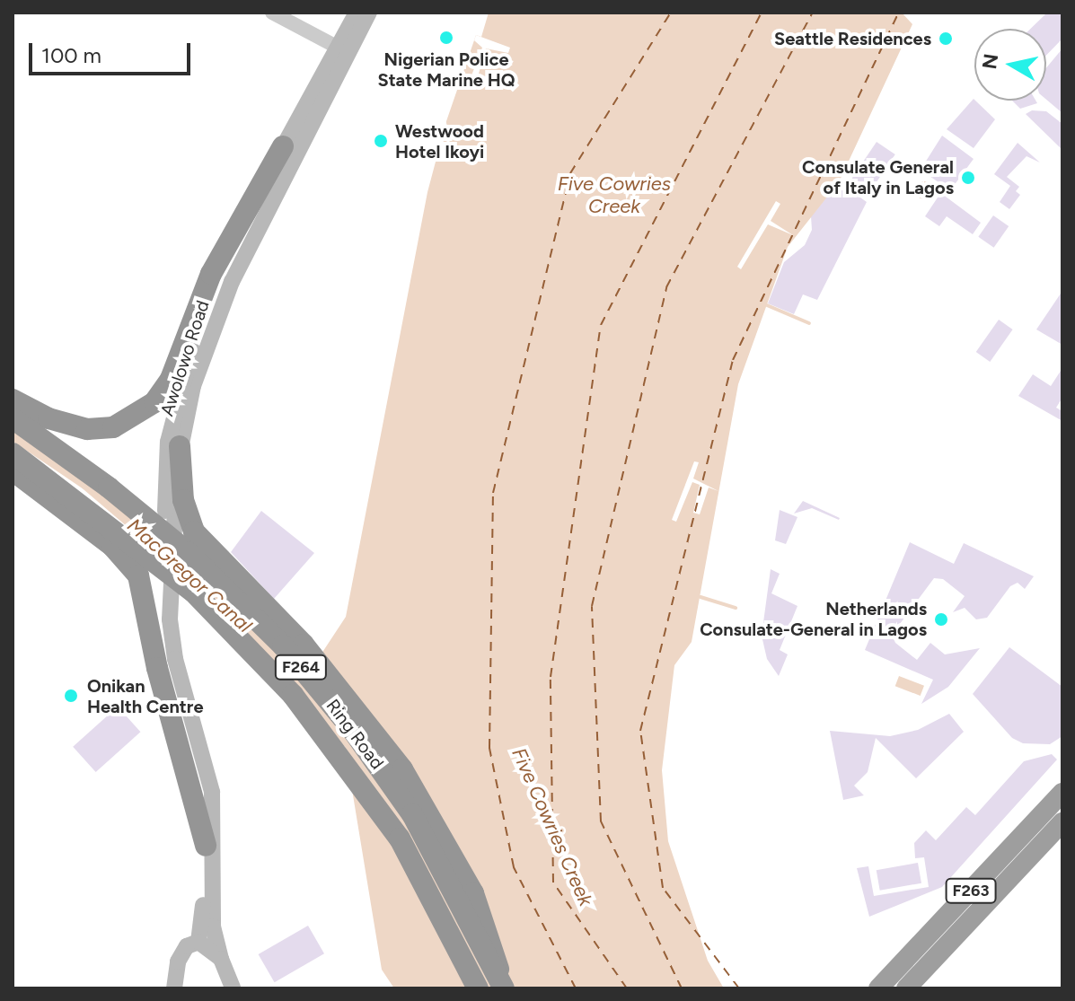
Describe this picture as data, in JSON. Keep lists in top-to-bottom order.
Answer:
{
  "streets": {
    "highway": ["F264", "Ring Road", "F263"],
    "main road": ["Awolowo Road"]
  },
  "water": ["Five Cowries Creek", "MacGregor Canal"],
  "places": [
    "Nigerian Police State Marine HQ",
    "Seattle Residences",
    "Westwood Hotel Ikoyi",
    "Consulate General of Italy in Lagos",
    "Netherlands Consulate-General in Lagos",
    "Onikan Health Centre"
  ],
  "scale_bar": "100 m",
  "north": "left"
}
